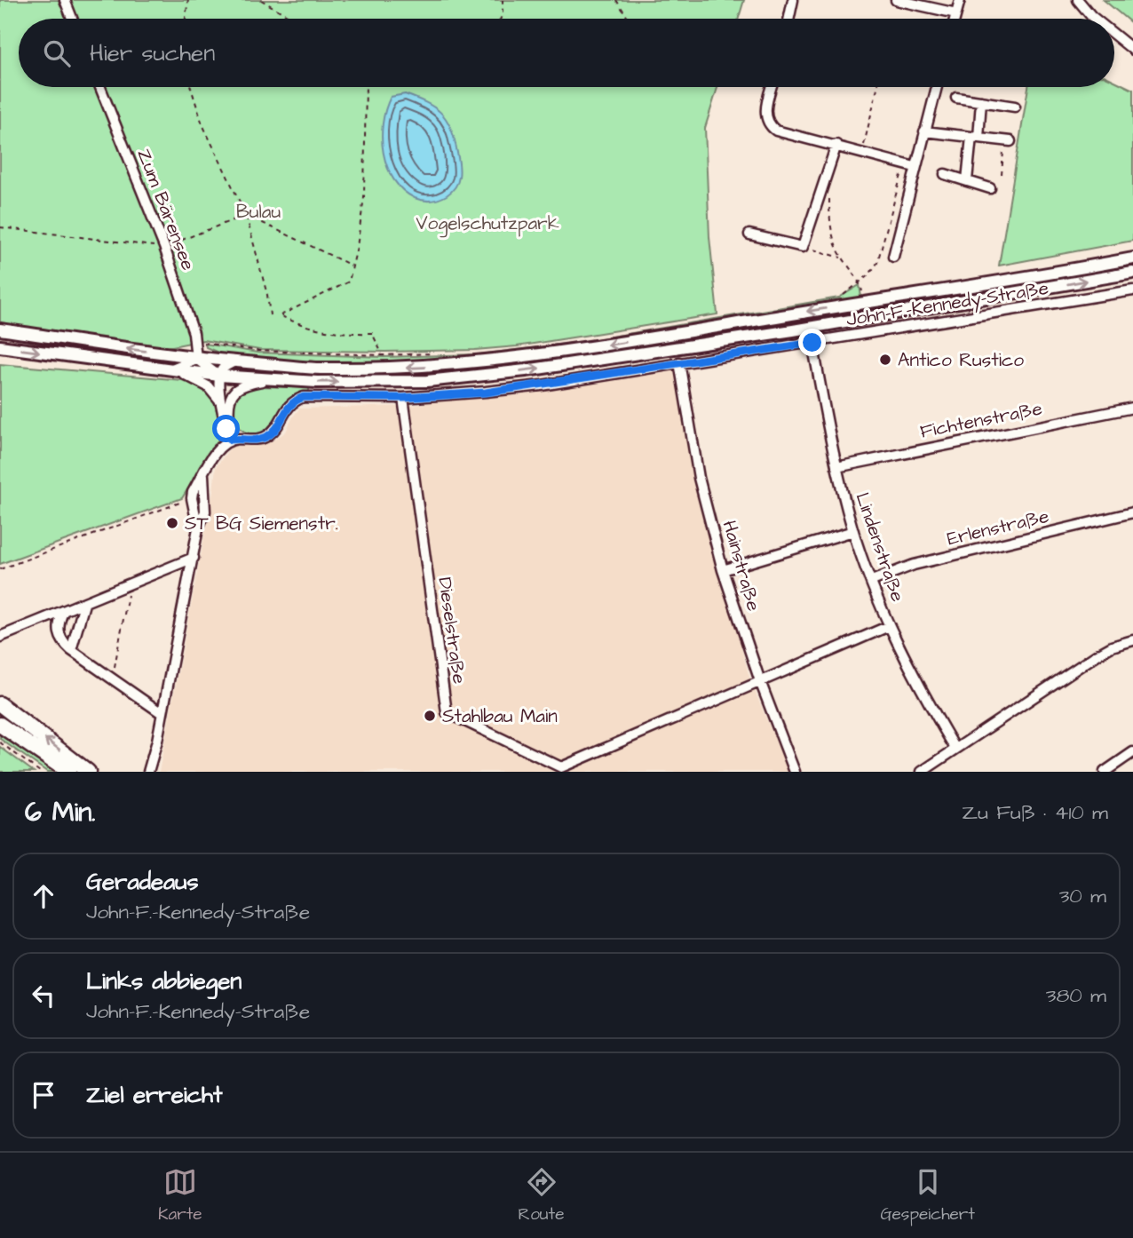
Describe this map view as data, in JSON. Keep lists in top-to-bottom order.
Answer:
{
  "streets": {
    "street": [
      "Zum Bärensee",
      "John-F.-Kennedy-Straße",
      "Fichtenstraße",
      "Erlenstraße",
      "Lindenstraße",
      "Hainstraße",
      "Dieselstraße"
    ]
  },
  "crossings": [
    ["John-F.-Kennedy-Straße", "Lindenstraße"],
    ["John-F.-Kennedy-Straße", "Hainstraße"],
    ["John-F.-Kennedy-Straße", "Dieselstraße"],
    ["Fichtenstraße", "Lindenstraße"],
    ["Erlenstraße", "Lindenstraße"],
    ["Hainstraße", "Dieselstraße"]
  ],
  "parks": ["Bulau", "Vogelschutzpark"],
  "places": ["Antico Rustico", "ST BG Siemenstr.", "Stahlbau Main"],
  "page": {
    "search": "Hier suchen",
    "heading": ["6 Min.", "Zu Fuß · 410 m"],
    "list": [
      ["Geradeaus", "John-F.-Kennedy-Straße", "30 m"],
      ["Links abbiegen", "John-F.-Kennedy-Straße", "380 m"],
      "Ziel erreicht"
    ],
    "nav": ["Karte", "Route", "Gespeichert"]
  }
}
